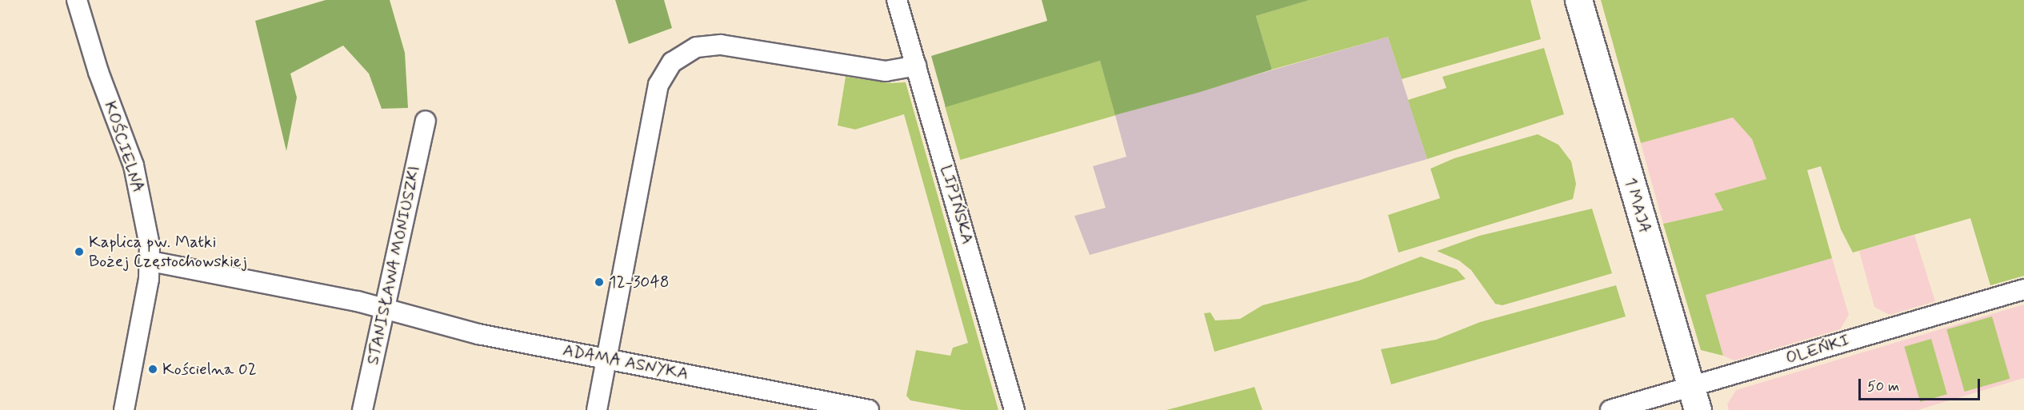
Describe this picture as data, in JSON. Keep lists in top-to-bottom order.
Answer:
{
  "streets": {
    "main road": ["1 MAJA"],
    "street": [
      "KOŚCIELNA",
      "LIPIŃSKA",
      "STANISŁAWA MONIUSZKI",
      "OLEŃKI",
      "ADAMA ASNYKA"
    ]
  },
  "crossings": [
    ["KOŚCIELNA", "ADAMA ASNYKA"],
    ["1 MAJA", "OLEŃKI"],
    ["STANISŁAWA MONIUSZKI", "ADAMA ASNYKA"]
  ],
  "places": ["Kaplica pw. Matki Bożej Częstochowskiej", "12-3048", "Kościelna 02"],
  "scale_bar": "50 m"
}
